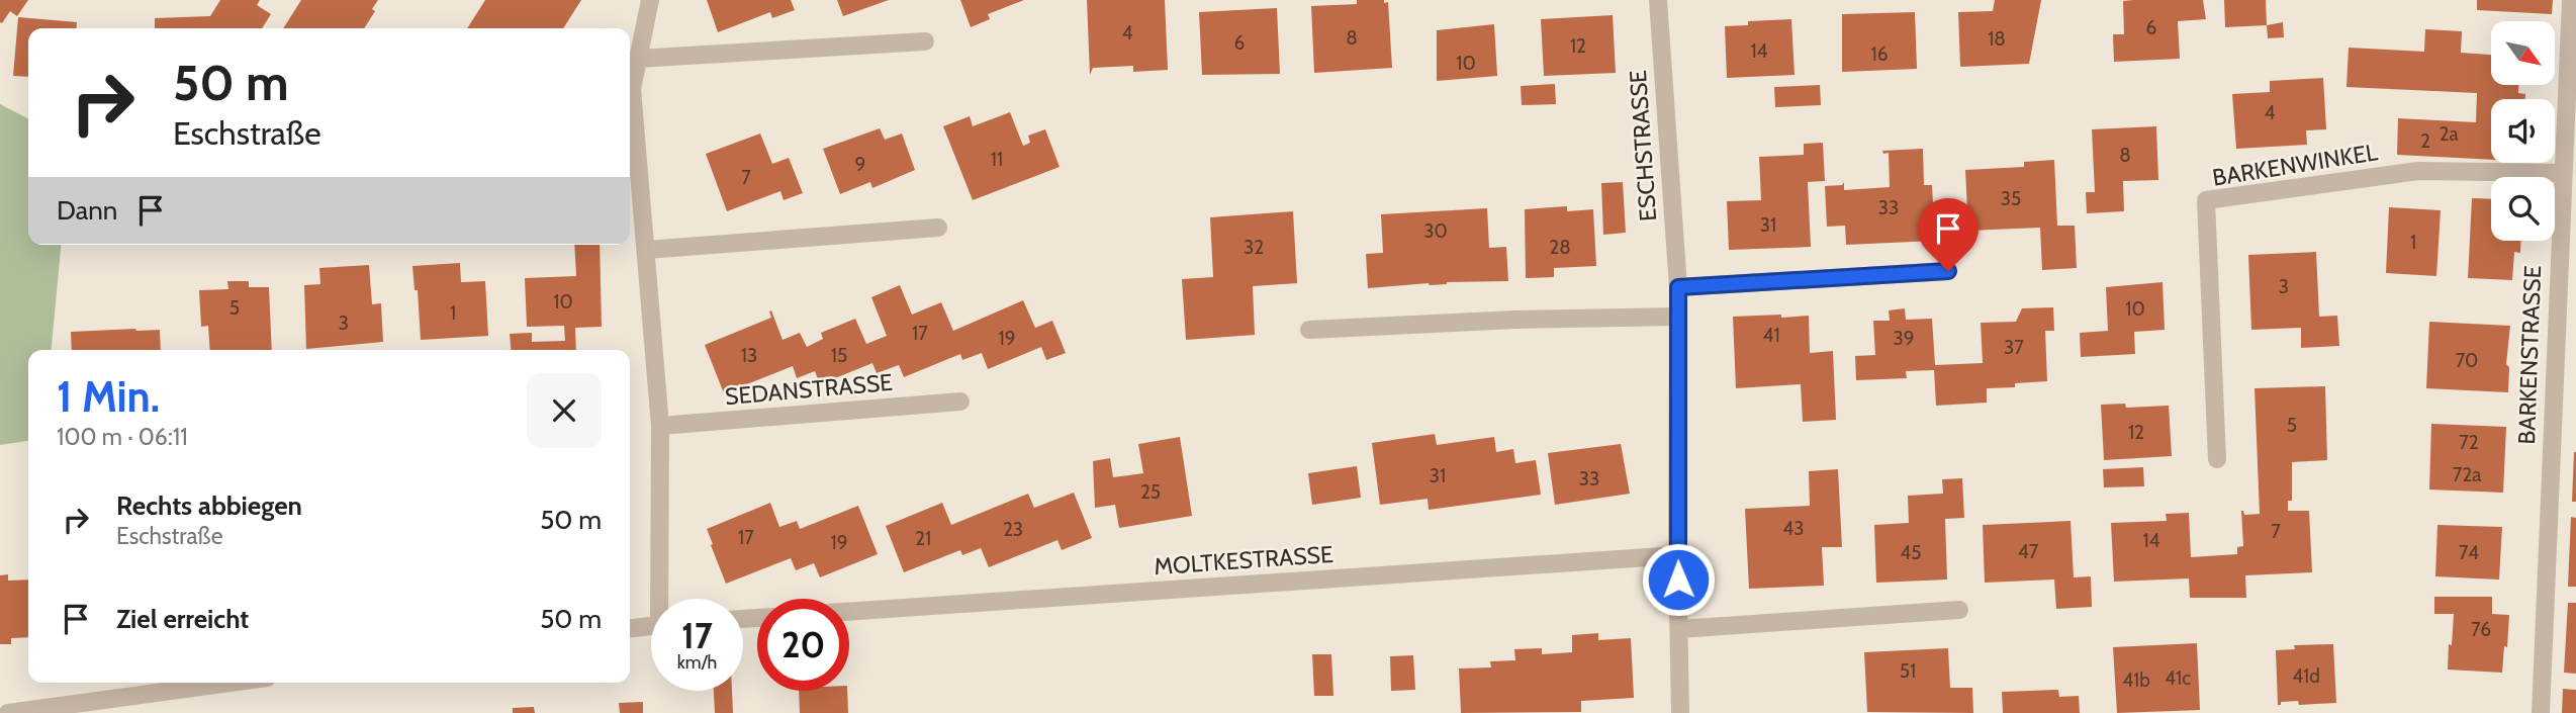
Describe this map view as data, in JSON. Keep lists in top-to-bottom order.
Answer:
{
  "streets": {
    "street": [
      "ESCHSTRASSE",
      "BARKENWINKEL",
      "BARKENSTRASSE",
      "SEDANSTRASSE",
      "MOLTKESTRASSE"
    ]
  },
  "crossings": [
    ["ESCHSTRASSE", "MOLTKESTRASSE"],
    ["BARKENWINKEL", "BARKENSTRASSE"]
  ],
  "house_numbers": [
    "6",
    "4",
    "8",
    "18",
    "6",
    "12",
    "14",
    "16",
    "10",
    "4",
    "2a",
    "2",
    "8",
    "11",
    "9",
    "7",
    "35",
    "33",
    "31",
    "30",
    "1",
    "32",
    "28",
    "3",
    "10",
    "5",
    "10",
    "1",
    "3",
    "17",
    "41",
    "19",
    "39",
    "37",
    "13",
    "15",
    "70",
    "5",
    "12",
    "72",
    "72a",
    "31",
    "33",
    "25",
    "43",
    "23",
    "7",
    "17",
    "21",
    "14",
    "19",
    "47",
    "45",
    "74",
    "76",
    "51",
    "41d",
    "41c",
    "41b"
  ],
  "north": "bottom right",
  "page": {
    "turn": ["50 m", "Eschstraße"],
    "then": "Dann",
    "heading": ["1 Min.", "100 m · 06:11"],
    "list": [
      {
        "name": "Rechts abbiegen",
        "note": "Eschstraße",
        "value": "50 m"
      },
      {
        "name": "Ziel erreicht",
        "value": "50 m"
      }
    ],
    "speed": "17 km/h",
    "limit": "20"
  }
}
